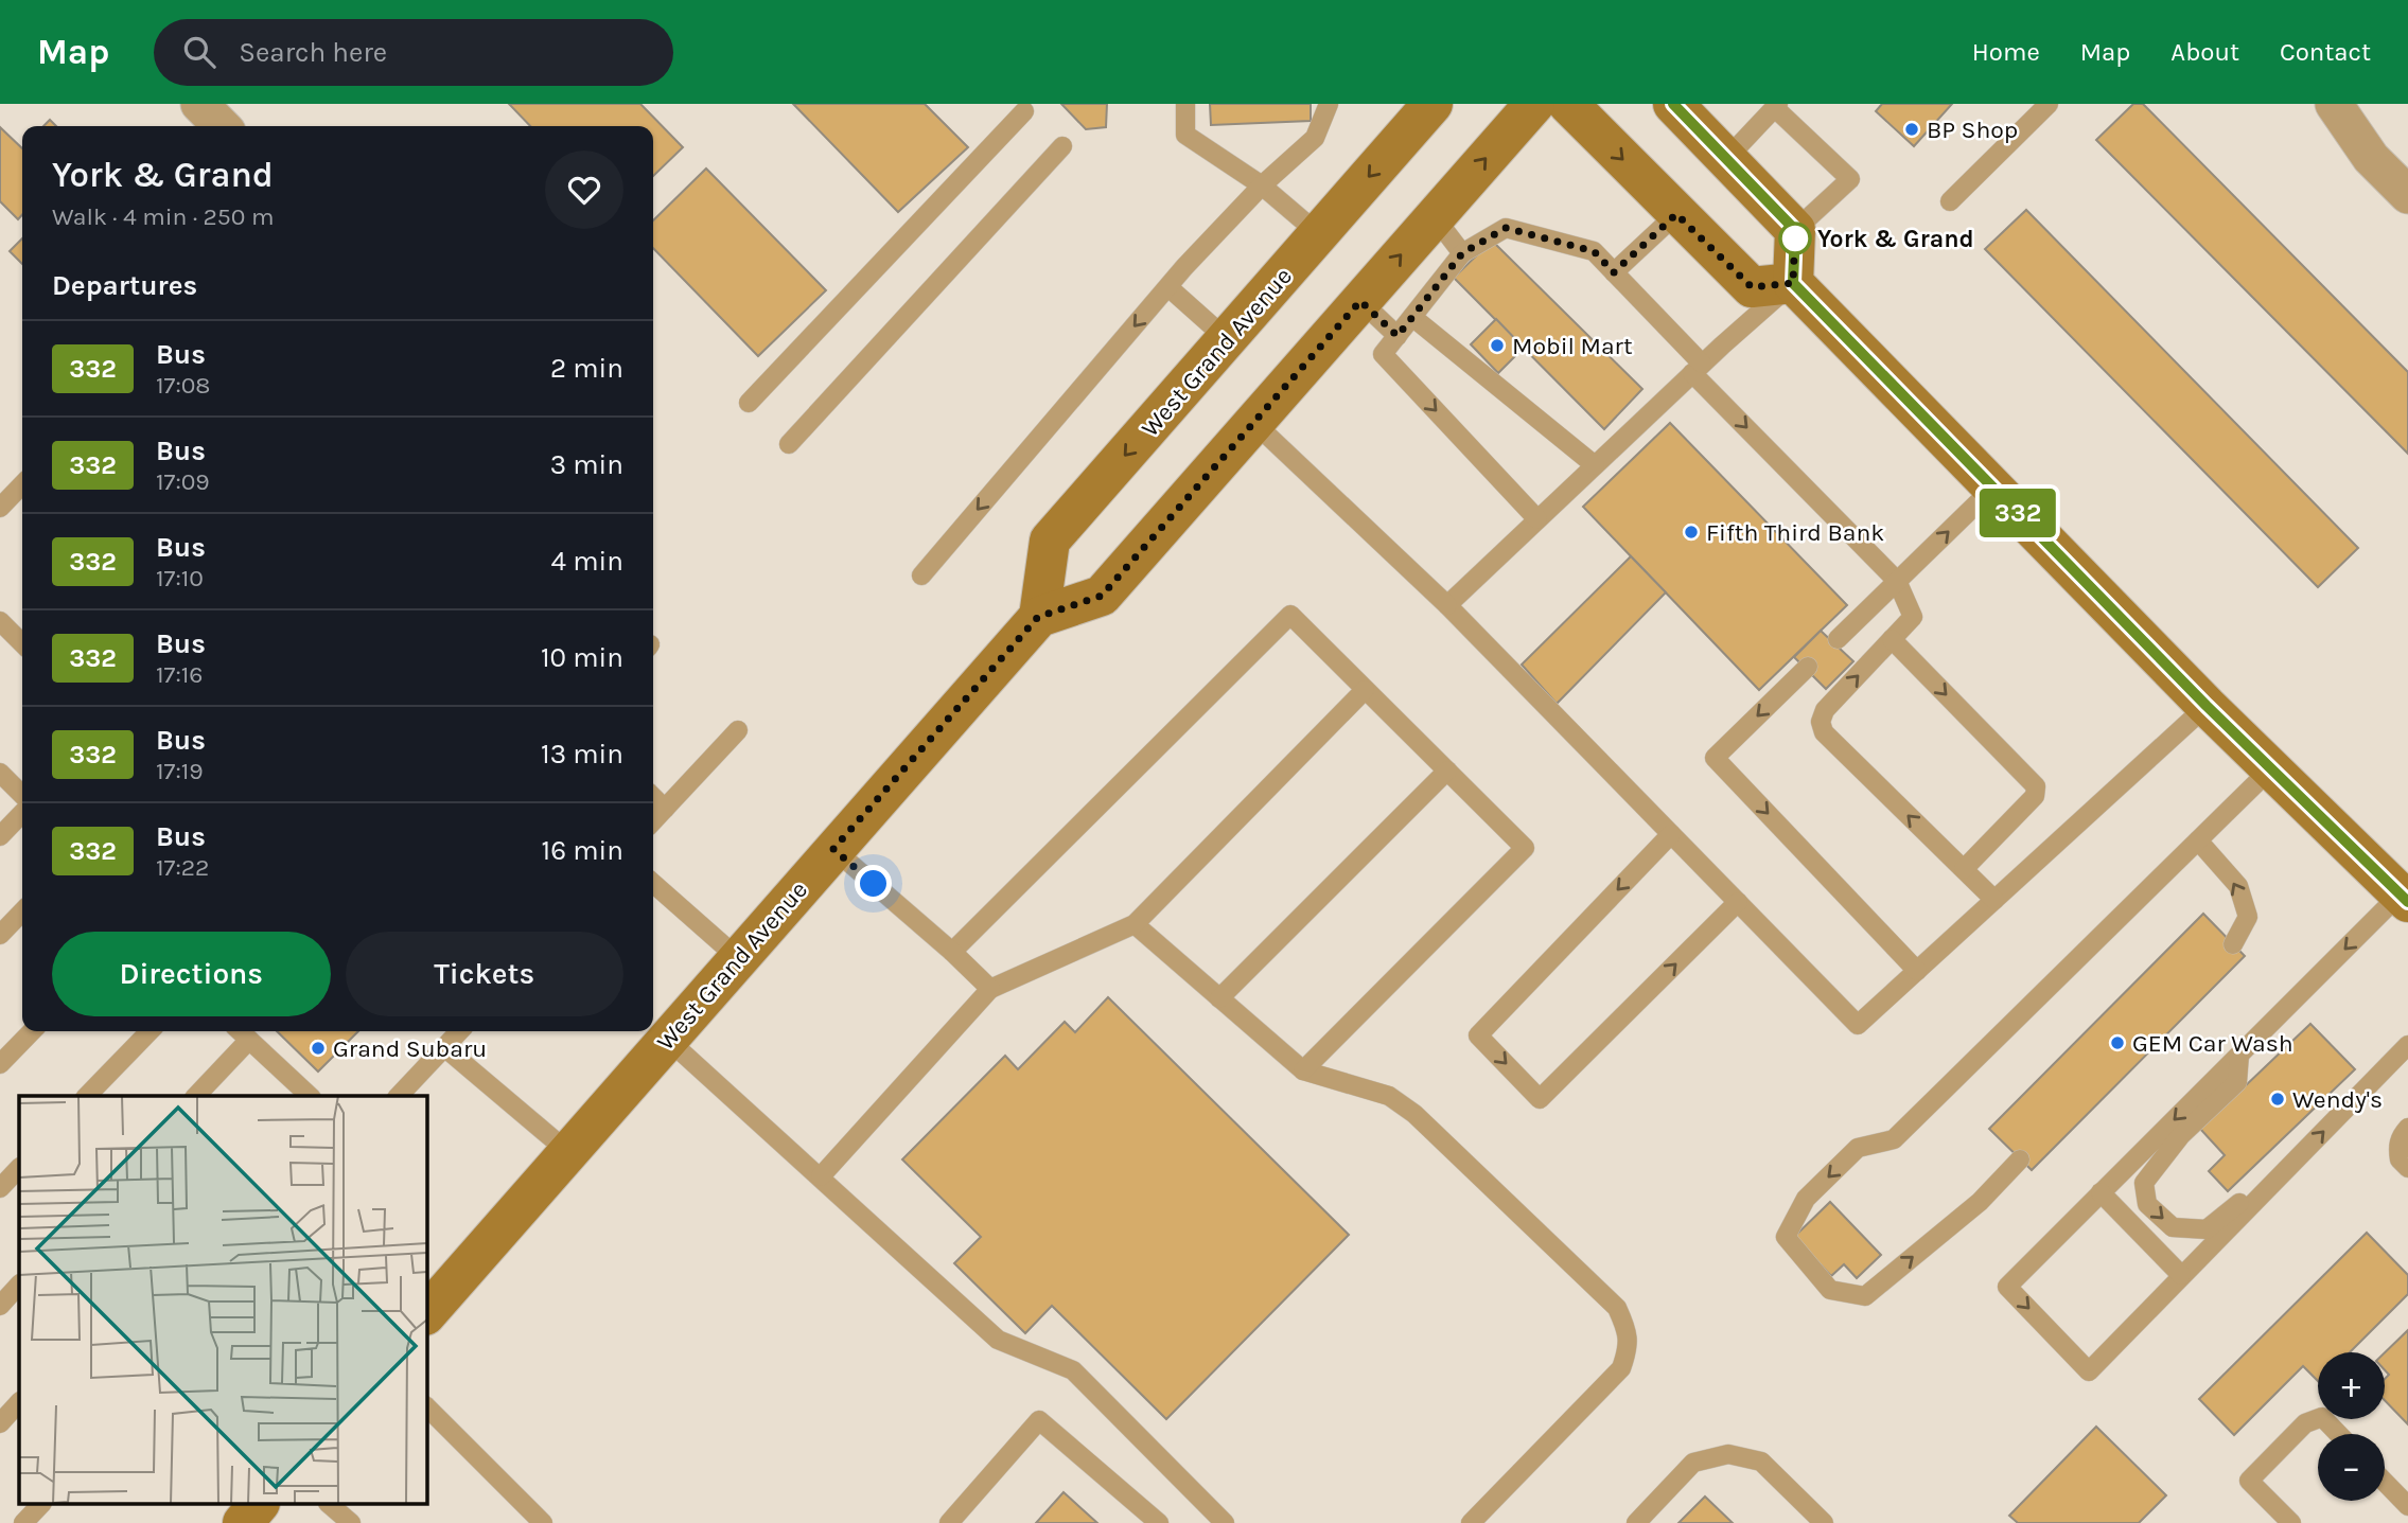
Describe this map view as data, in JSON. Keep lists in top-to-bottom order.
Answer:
{
  "streets": {
    "main road": ["West Grand Avenue"]
  },
  "places": [
    "BP Shop",
    "York & Grand",
    "Mobil Mart",
    "Fifth Third Bank",
    "GEM Car Wash",
    "Grand Subaru",
    "Wendy's"
  ],
  "lines": ["bus line 332"],
  "page": {
    "header": "Map",
    "search": "Search here",
    "nav": [
      "Home",
      "Map",
      "About",
      "Contact"
    ],
    "on_map": "332",
    "heading": [
      ["York & Grand", "Walk · 4 min · 250 m"],
      "Departures"
    ],
    "list": [
      {
        "mark": "332",
        "name": "Bus",
        "note": "17:08",
        "value": "2 min"
      },
      {
        "mark": "332",
        "name": "Bus",
        "note": "17:09",
        "value": "3 min"
      },
      {
        "mark": "332",
        "name": "Bus",
        "note": "17:10",
        "value": "4 min"
      },
      {
        "mark": "332",
        "name": "Bus",
        "note": "17:16",
        "value": "10 min"
      },
      {
        "mark": "332",
        "name": "Bus",
        "note": "17:19",
        "value": "13 min"
      },
      {
        "mark": "332",
        "name": "Bus",
        "note": "17:22",
        "value": "16 min"
      }
    ],
    "buttons": ["Directions", "Tickets"],
    "map_buttons": ["+", "−"]
  }
}
